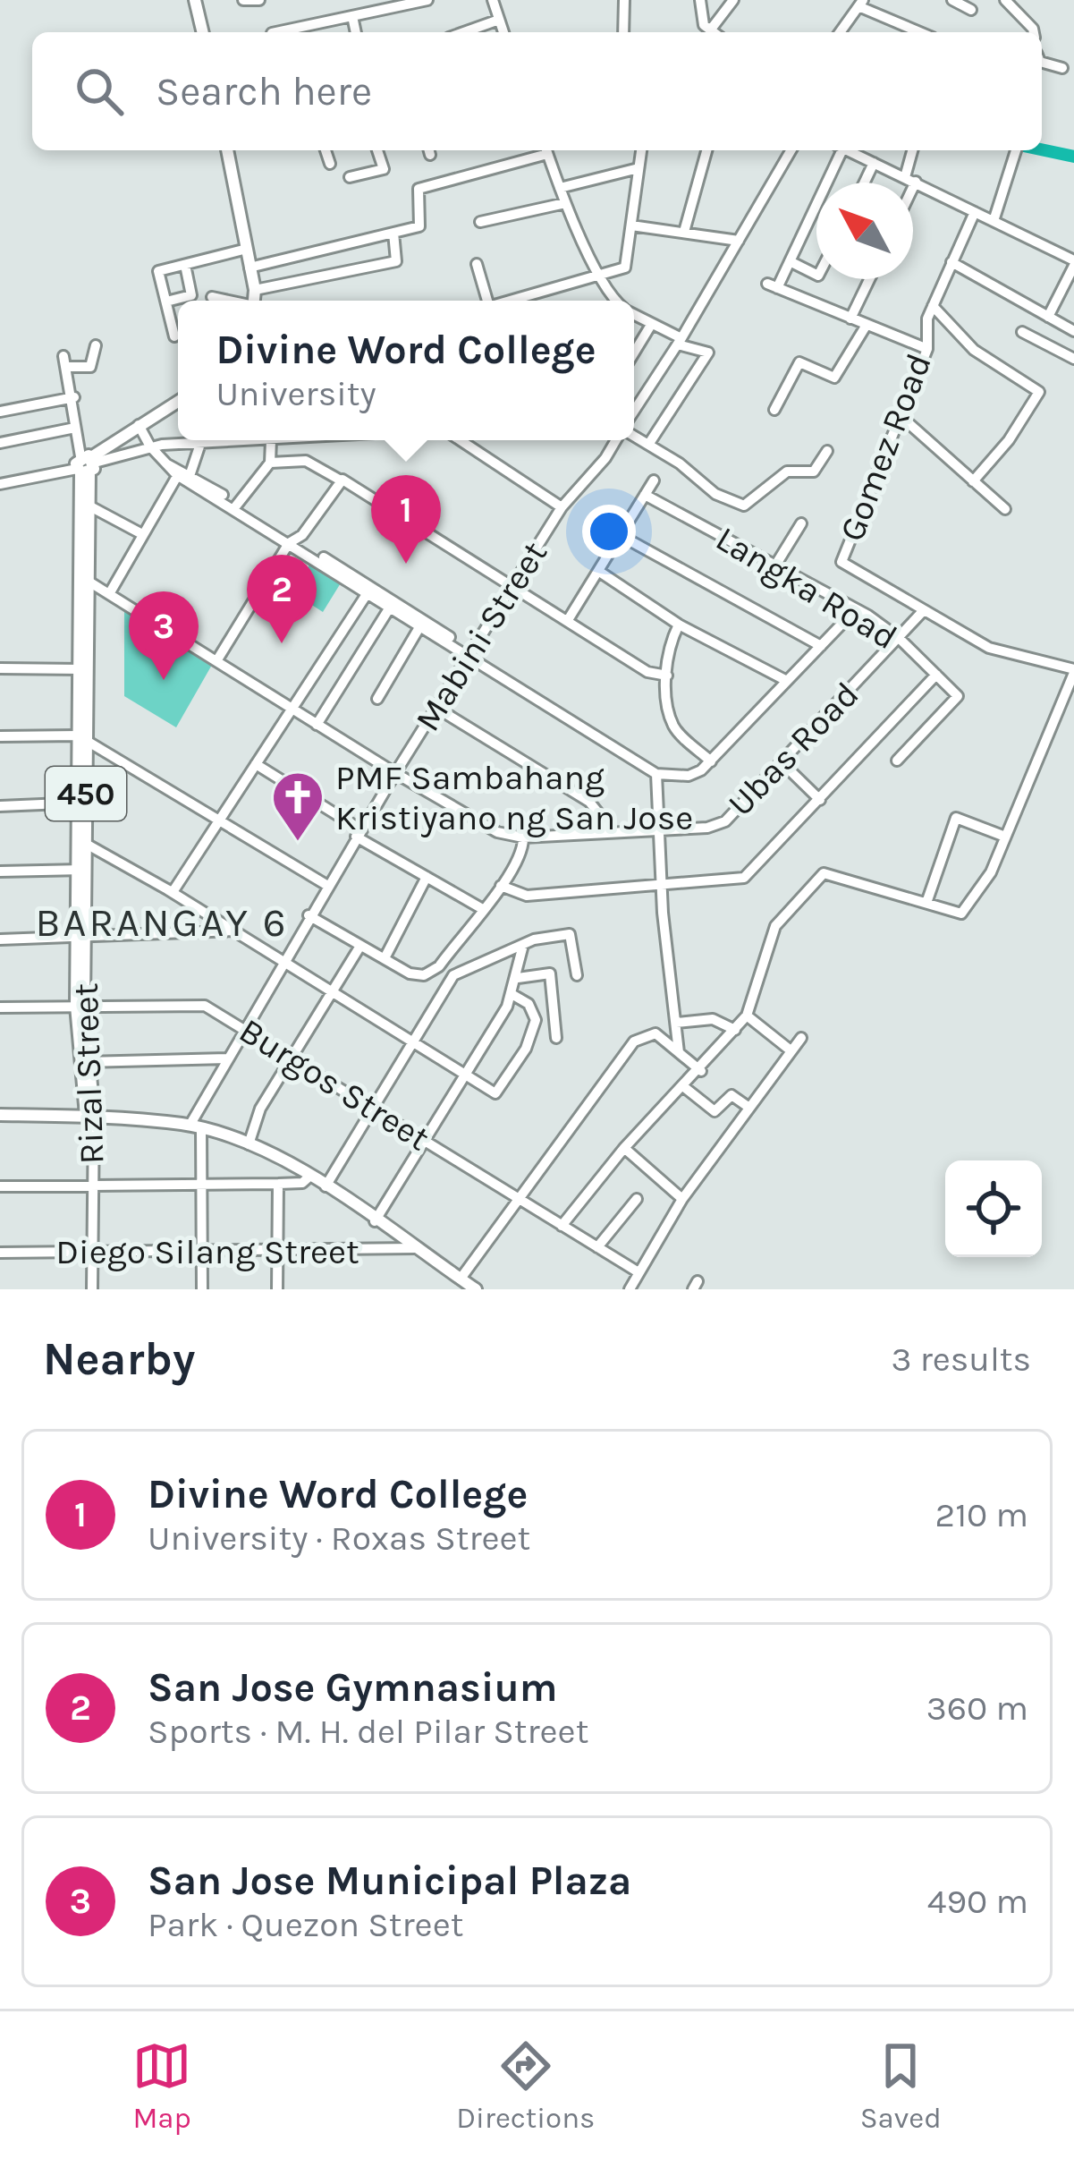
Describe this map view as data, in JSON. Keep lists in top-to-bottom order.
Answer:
{
  "streets": {
    "main road": ["450", "Rizal Street"],
    "street": [
      "Gomez Road",
      "Langka Road",
      "Mabini Street",
      "Ubas Road",
      "Burgos Street",
      "Diego Silang Street"
    ]
  },
  "crossings": [
    ["Gomez Road", "Ubas Road"],
    ["Langka Road", "Ubas Road"],
    ["Mabini Street", "Ubas Road"],
    ["Mabini Street", "Burgos Street"],
    ["Mabini Street", "Diego Silang Street"],
    ["Ubas Road", "Rizal Street"],
    ["Rizal Street", "Burgos Street"],
    ["Rizal Street", "Diego Silang Street"]
  ],
  "districts": ["BARANGAY 6"],
  "places": {
    "church": ["PMF Sambahang Kristiyano ng San Jose"]
  },
  "north": "top left",
  "page": {
    "search": "Search here",
    "popup": ["Divine Word College", "University"],
    "pins": ["1", "2", "3"],
    "heading": ["Nearby", "3 results"],
    "list": [
      {
        "mark": "1",
        "name": "Divine Word College",
        "note": "University · Roxas Street",
        "value": "210 m"
      },
      {
        "mark": "2",
        "name": "San Jose Gymnasium",
        "note": "Sports · M. H. del Pilar Street",
        "value": "360 m"
      },
      {
        "mark": "3",
        "name": "San Jose Municipal Plaza",
        "note": "Park · Quezon Street",
        "value": "490 m"
      }
    ],
    "nav": ["Map", "Directions", "Saved"]
  }
}
